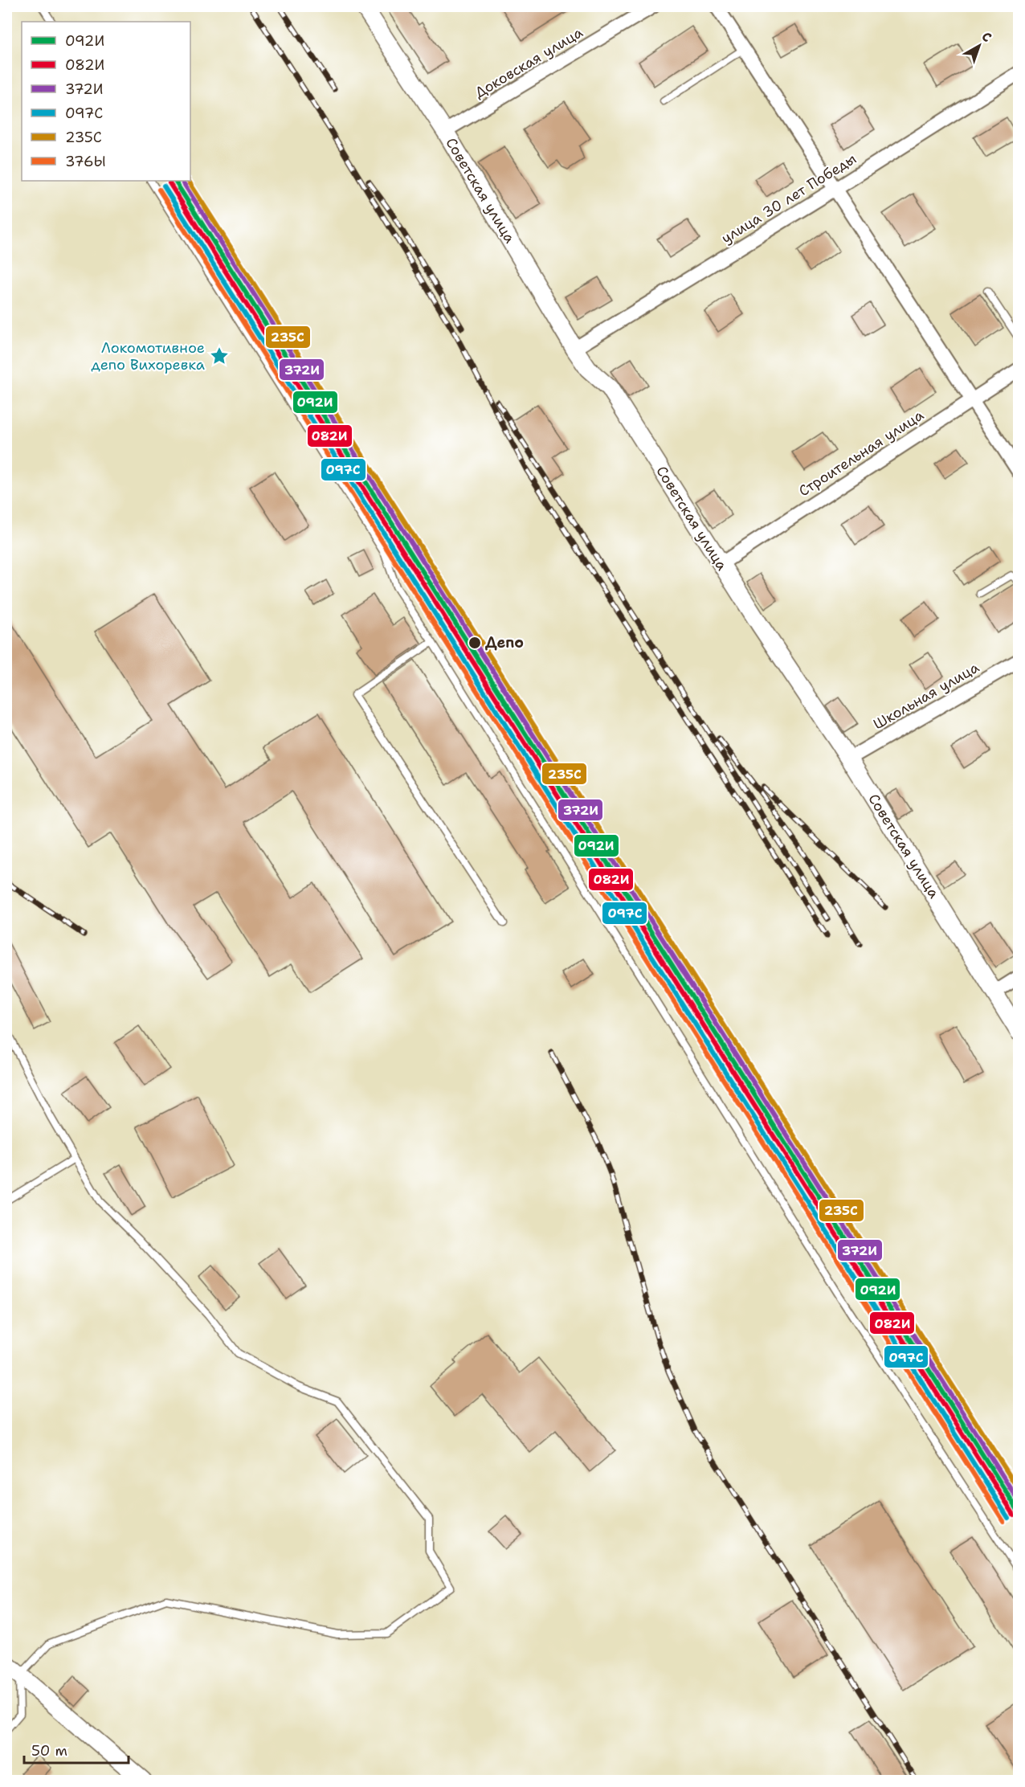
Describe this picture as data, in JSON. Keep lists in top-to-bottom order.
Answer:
{
  "streets": {
    "street": [
      "Доковская улица",
      "Советская улица",
      "улица 30 лет Победы",
      "Строительная улица",
      "Школьная улица"
    ]
  },
  "crossings": [
    ["Доковская улица", "Советская улица"],
    ["Советская улица", "улица 30 лет Победы"],
    ["Советская улица", "Строительная улица"],
    ["Советская улица", "Школьная улица"]
  ],
  "places": {
    "place": ["Локомотивное депо Вихоревка"],
    "other": ["Депо"]
  },
  "lines": [
    "transit line 092И",
    "transit line 372И",
    "transit line 235С",
    "transit line 082И",
    "transit line 097С",
    "transit line 376Ы"
  ],
  "legend": [
    "092И",
    "082И",
    "372И",
    "097С",
    "235С",
    "376Ы"
  ],
  "scale_bar": "50 m",
  "north": "top right"
}
